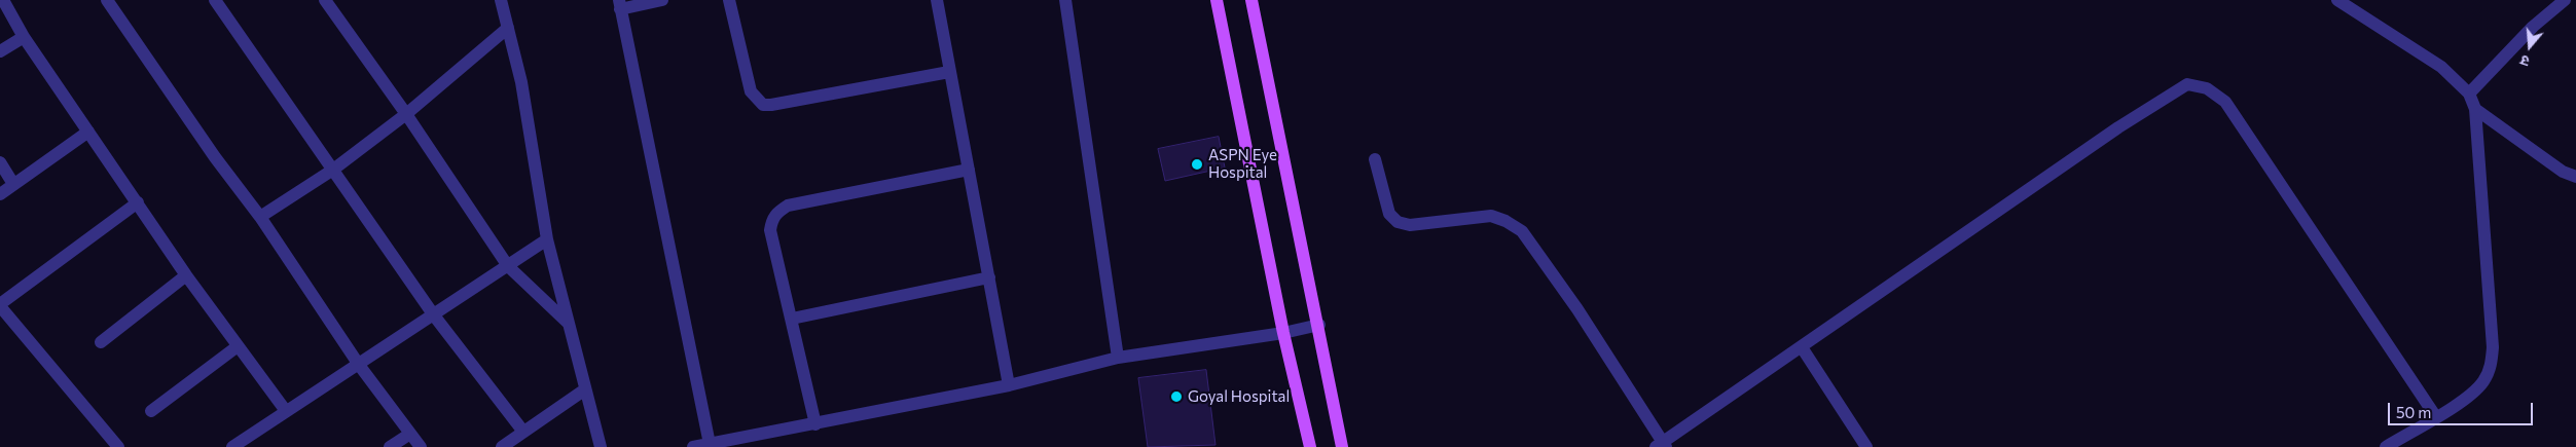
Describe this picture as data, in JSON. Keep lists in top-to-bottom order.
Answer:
{
  "places": ["ASPN Eye Hospital", "Goyal Hospital"],
  "scale_bar": "50 m",
  "north": "bottom"
}
